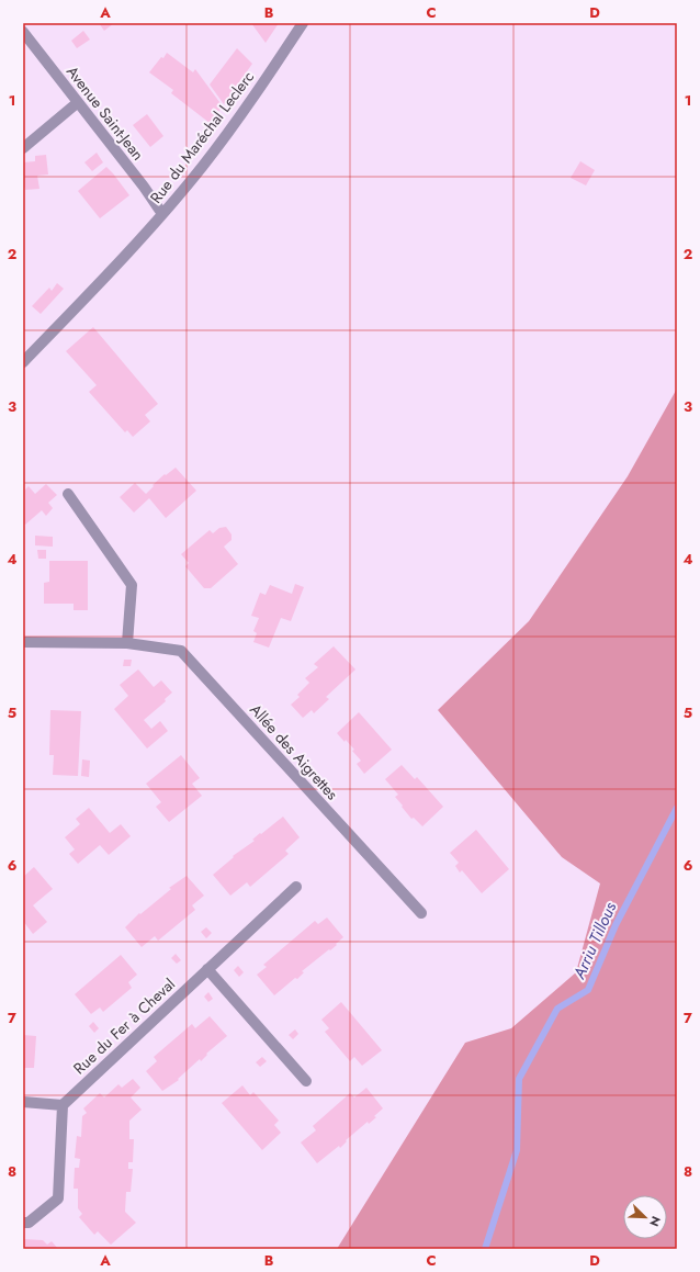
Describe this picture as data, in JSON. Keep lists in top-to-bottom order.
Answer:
{
  "streets": {
    "street": [
      "Avenue Saint-Jean",
      "Rue du Maréchal Leclerc",
      "Allée des Aigrettes",
      "Rue du Fer à Cheval"
    ]
  },
  "crossings": [
    ["Avenue Saint-Jean", "Rue du Maréchal Leclerc"]
  ],
  "water": ["Arriu Tillous"],
  "north": "bottom right",
  "grid": {
    "columns": [
      "A",
      "B",
      "C",
      "D"
    ],
    "rows": [
      "1",
      "2",
      "3",
      "4",
      "5",
      "6",
      "7",
      "8"
    ]
  }
}
